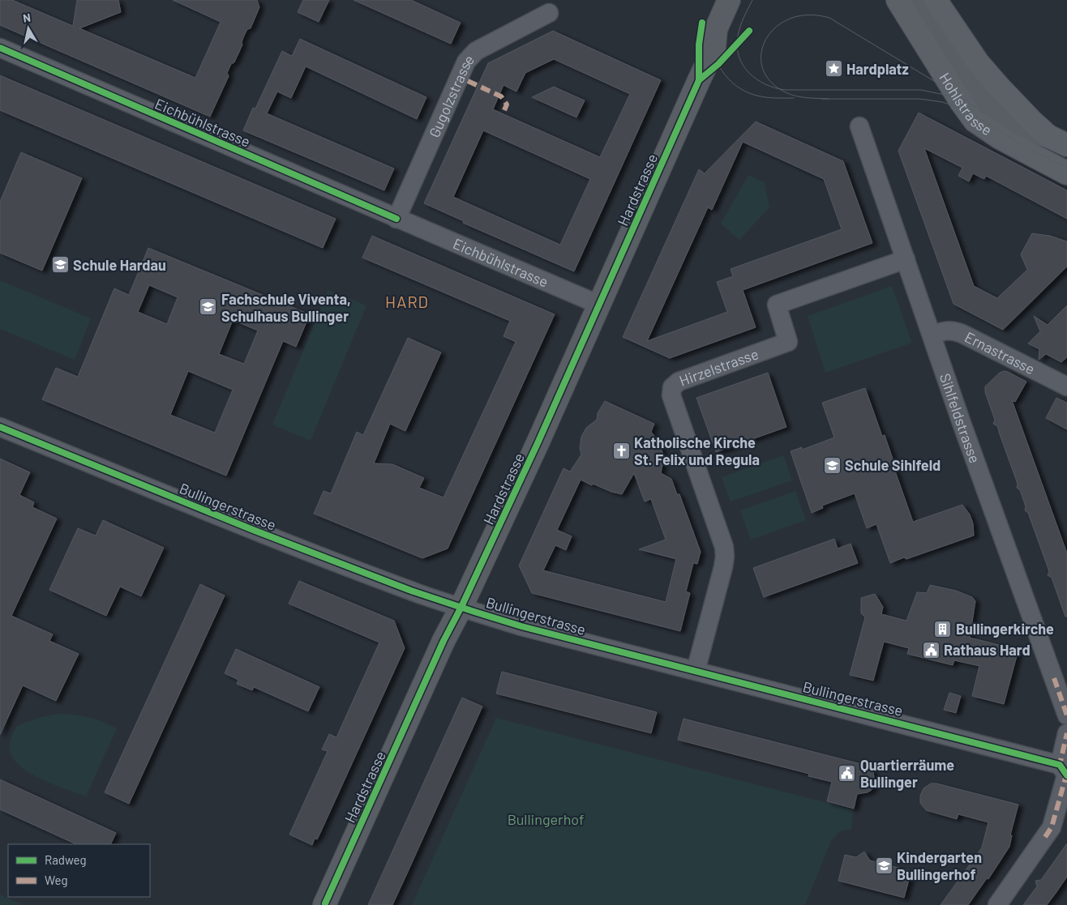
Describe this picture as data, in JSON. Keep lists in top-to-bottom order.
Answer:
{
  "streets": {
    "main road": ["Hohlstrasse", "Hardstrasse"],
    "street": [
      "Gugolzstrasse",
      "Eichbühlstrasse",
      "Ernastrasse",
      "Hirzelstrasse",
      "Sihlfeldstrasse",
      "Bullingerstrasse"
    ]
  },
  "crossings": [
    ["Gugolzstrasse", "Eichbühlstrasse"],
    ["Eichbühlstrasse", "Hardstrasse"],
    ["Hardstrasse", "Bullingerstrasse"],
    ["Ernastrasse", "Sihlfeldstrasse"],
    ["Hirzelstrasse", "Sihlfeldstrasse"],
    ["Hirzelstrasse", "Bullingerstrasse"]
  ],
  "districts": ["HARD"],
  "parks": ["Bullingerhof"],
  "places": {
    "place": ["Hardplatz"],
    "school or university": [
      "Schule Hardau",
      "Fachschule Viventa, Schulhaus Bullinger",
      "Schule Sihlfeld",
      "Kindergarten Bullingerhof"
    ],
    "church": ["Katholische Kirche St. Felix und Regula"],
    "building": ["Bullingerkirche"],
    "public building": ["Rathaus Hard", "Quartierräume Bullinger"]
  },
  "legend": ["Radweg", "Weg"],
  "north": "top"
}
